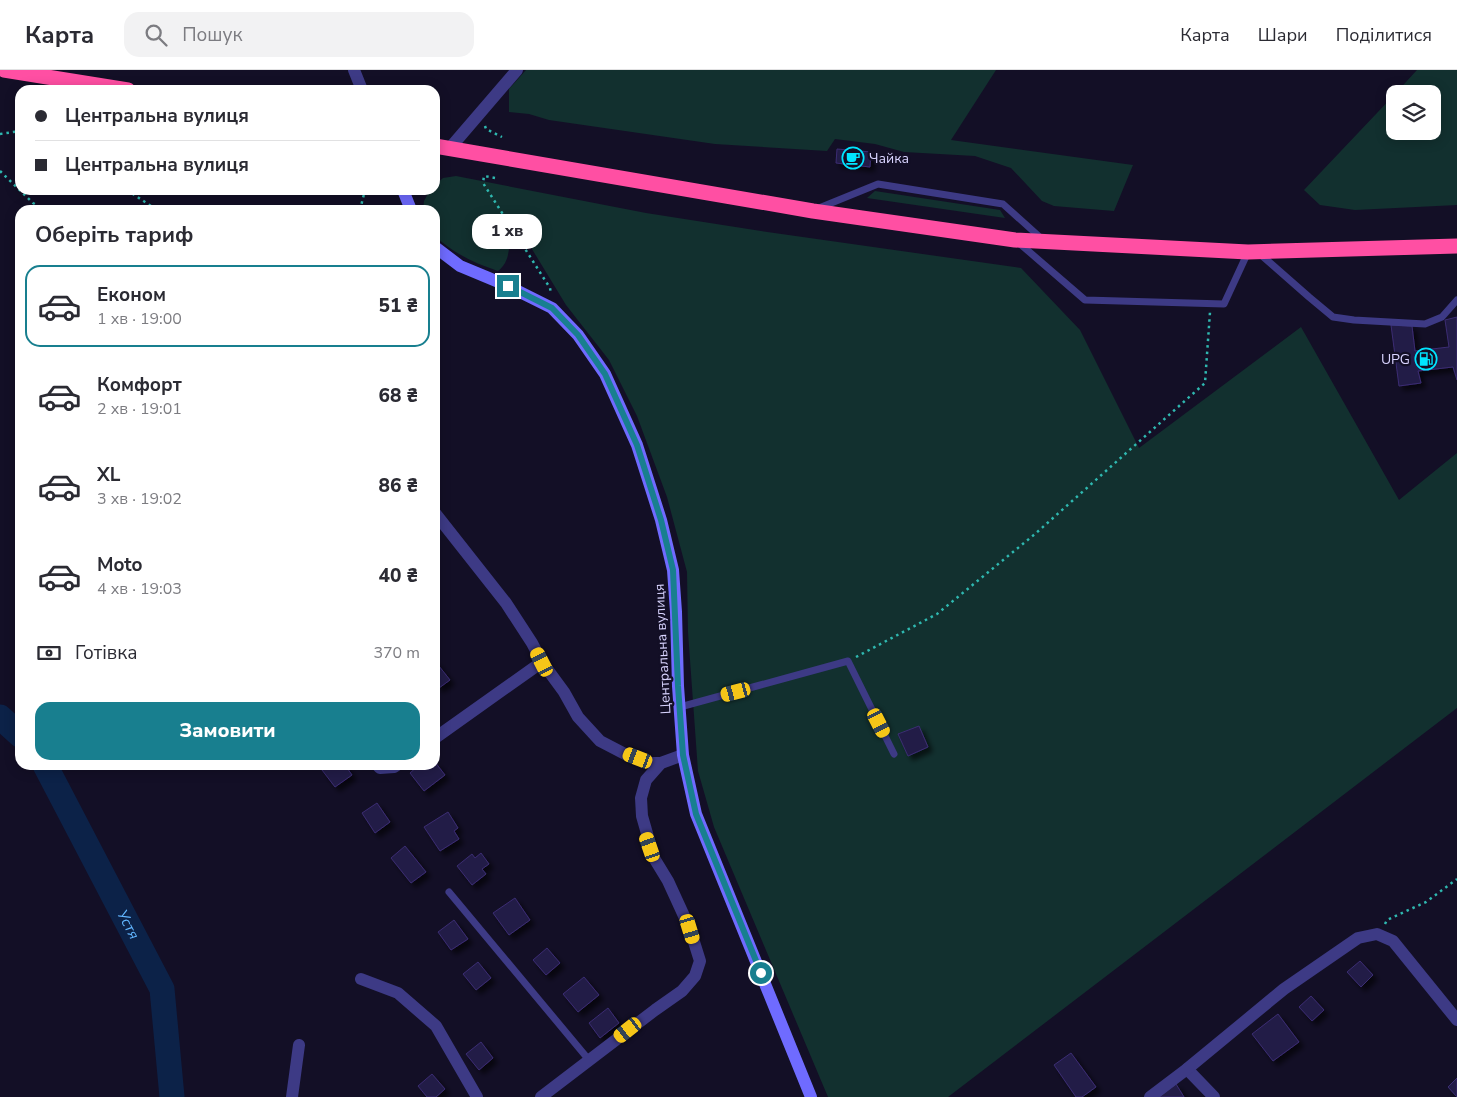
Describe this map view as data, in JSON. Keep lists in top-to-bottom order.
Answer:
{
  "streets": {
    "street": ["Центральна вулиця"]
  },
  "water": ["Устя"],
  "places": {
    "cafe": ["Чайка"],
    "fuel station": ["UPG"]
  },
  "page": {
    "header": "Карта",
    "search": "Пошук",
    "nav": ["Карта", "Шари", "Поділитися"],
    "banner": ["Центральна вулиця", "Центральна вулиця"],
    "heading": "Оберіть тариф",
    "bubble": "1 хв",
    "list": [
      {
        "name": "Економ",
        "note": "1 хв · 19:00",
        "value": "51 ₴"
      },
      {
        "name": "Комфорт",
        "note": "2 хв · 19:01",
        "value": "68 ₴"
      },
      {
        "name": "XL",
        "note": "3 хв · 19:02",
        "value": "86 ₴"
      },
      {
        "name": "Moto",
        "note": "4 хв · 19:03",
        "value": "40 ₴"
      }
    ],
    "pay": ["Готівка", "370 m"],
    "buttons": "Замовити"
  }
}
